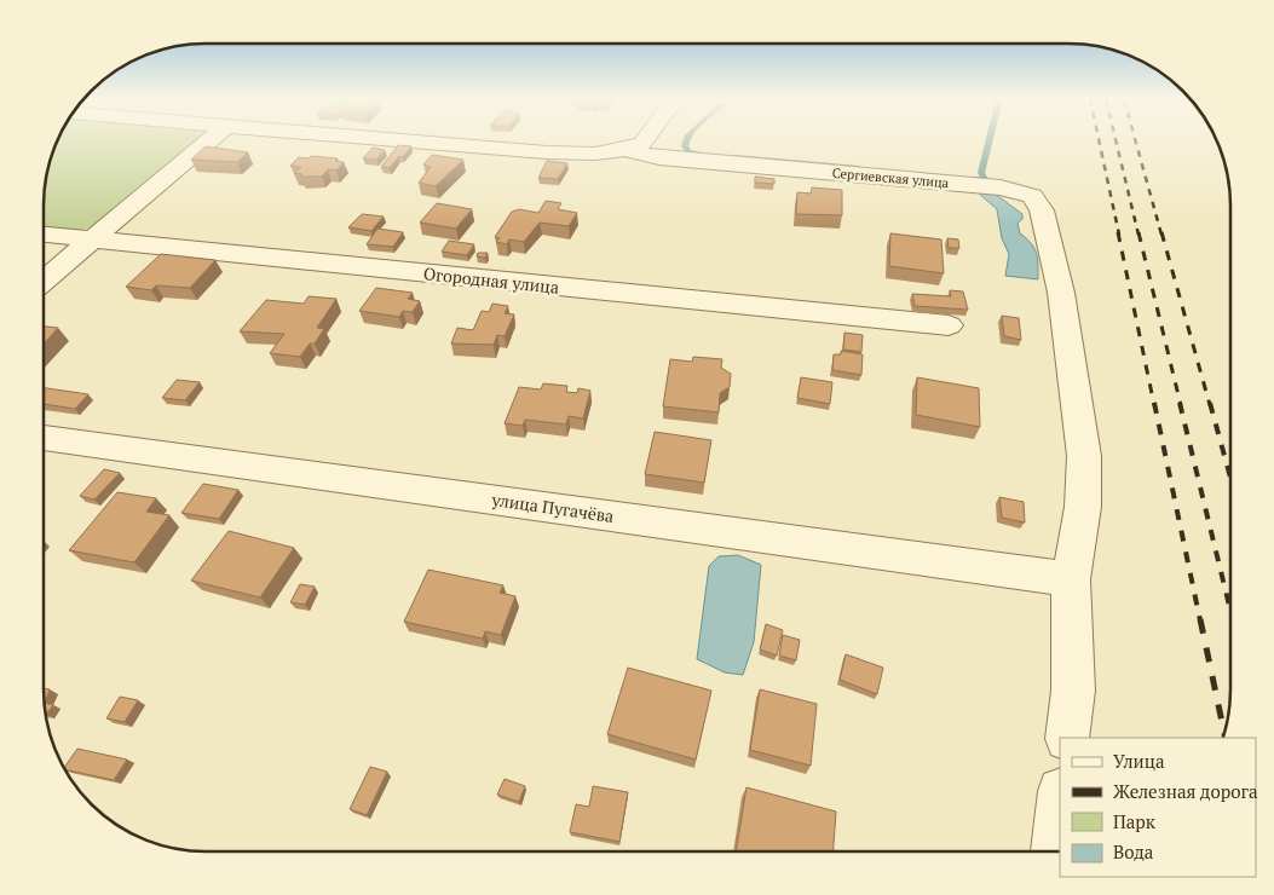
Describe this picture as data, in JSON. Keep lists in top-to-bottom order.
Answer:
{
  "streets": {
    "street": ["Сергиевская улица", "Огородная улица", "улица Пугачёва"]
  },
  "crossings": [
    ["Сергиевская улица", "улица Пугачёва"]
  ],
  "legend": [
    "Улица",
    "Железная дорога",
    "Парк",
    "Вода"
  ]
}
